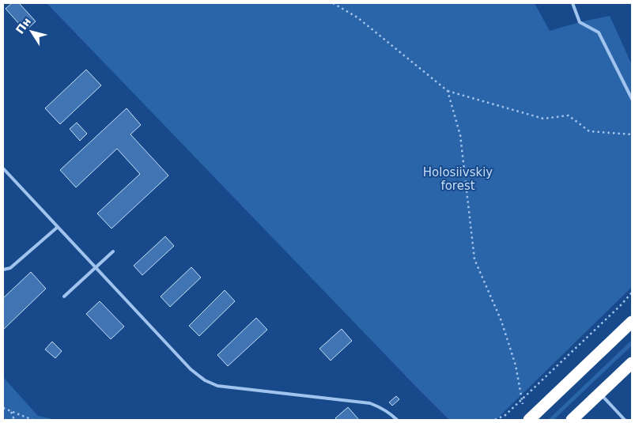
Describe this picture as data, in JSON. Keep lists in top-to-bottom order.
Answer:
{
  "parks": ["Holosiivskiy forest"],
  "north": "top left"
}
